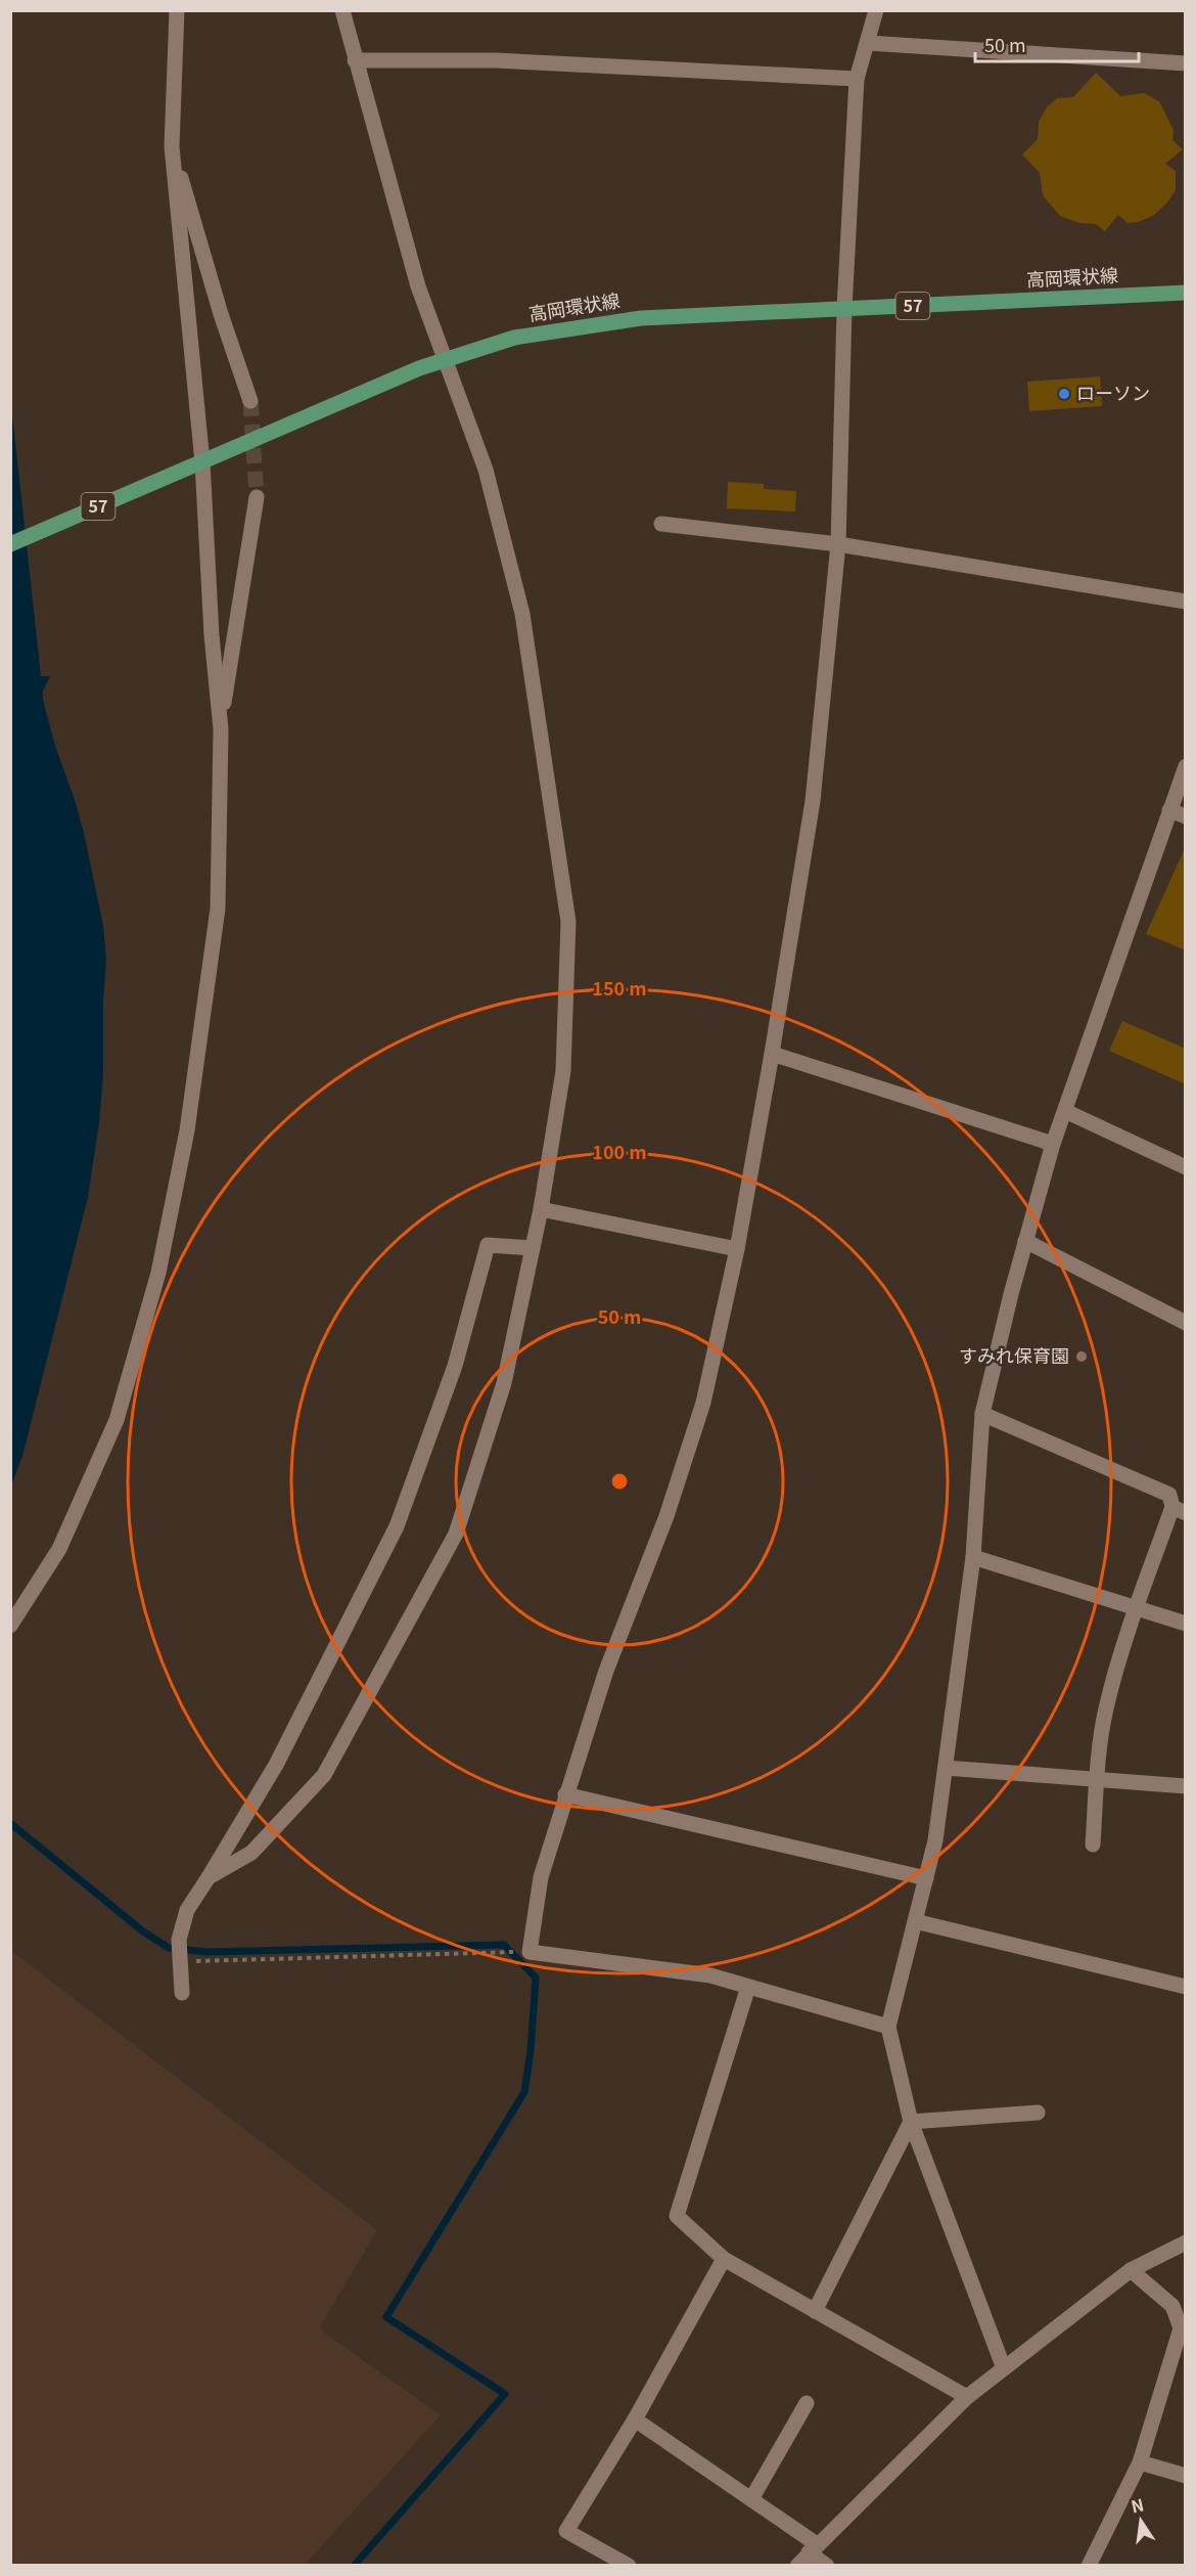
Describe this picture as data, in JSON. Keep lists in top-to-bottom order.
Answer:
{
  "streets": {
    "main road": ["高岡環状線", "57"]
  },
  "places": ["ローソン", "すみれ保育園"],
  "scale_bar": "50 m",
  "north": "top",
  "rings": ["150 m", "100 m", "50 m"]
}
